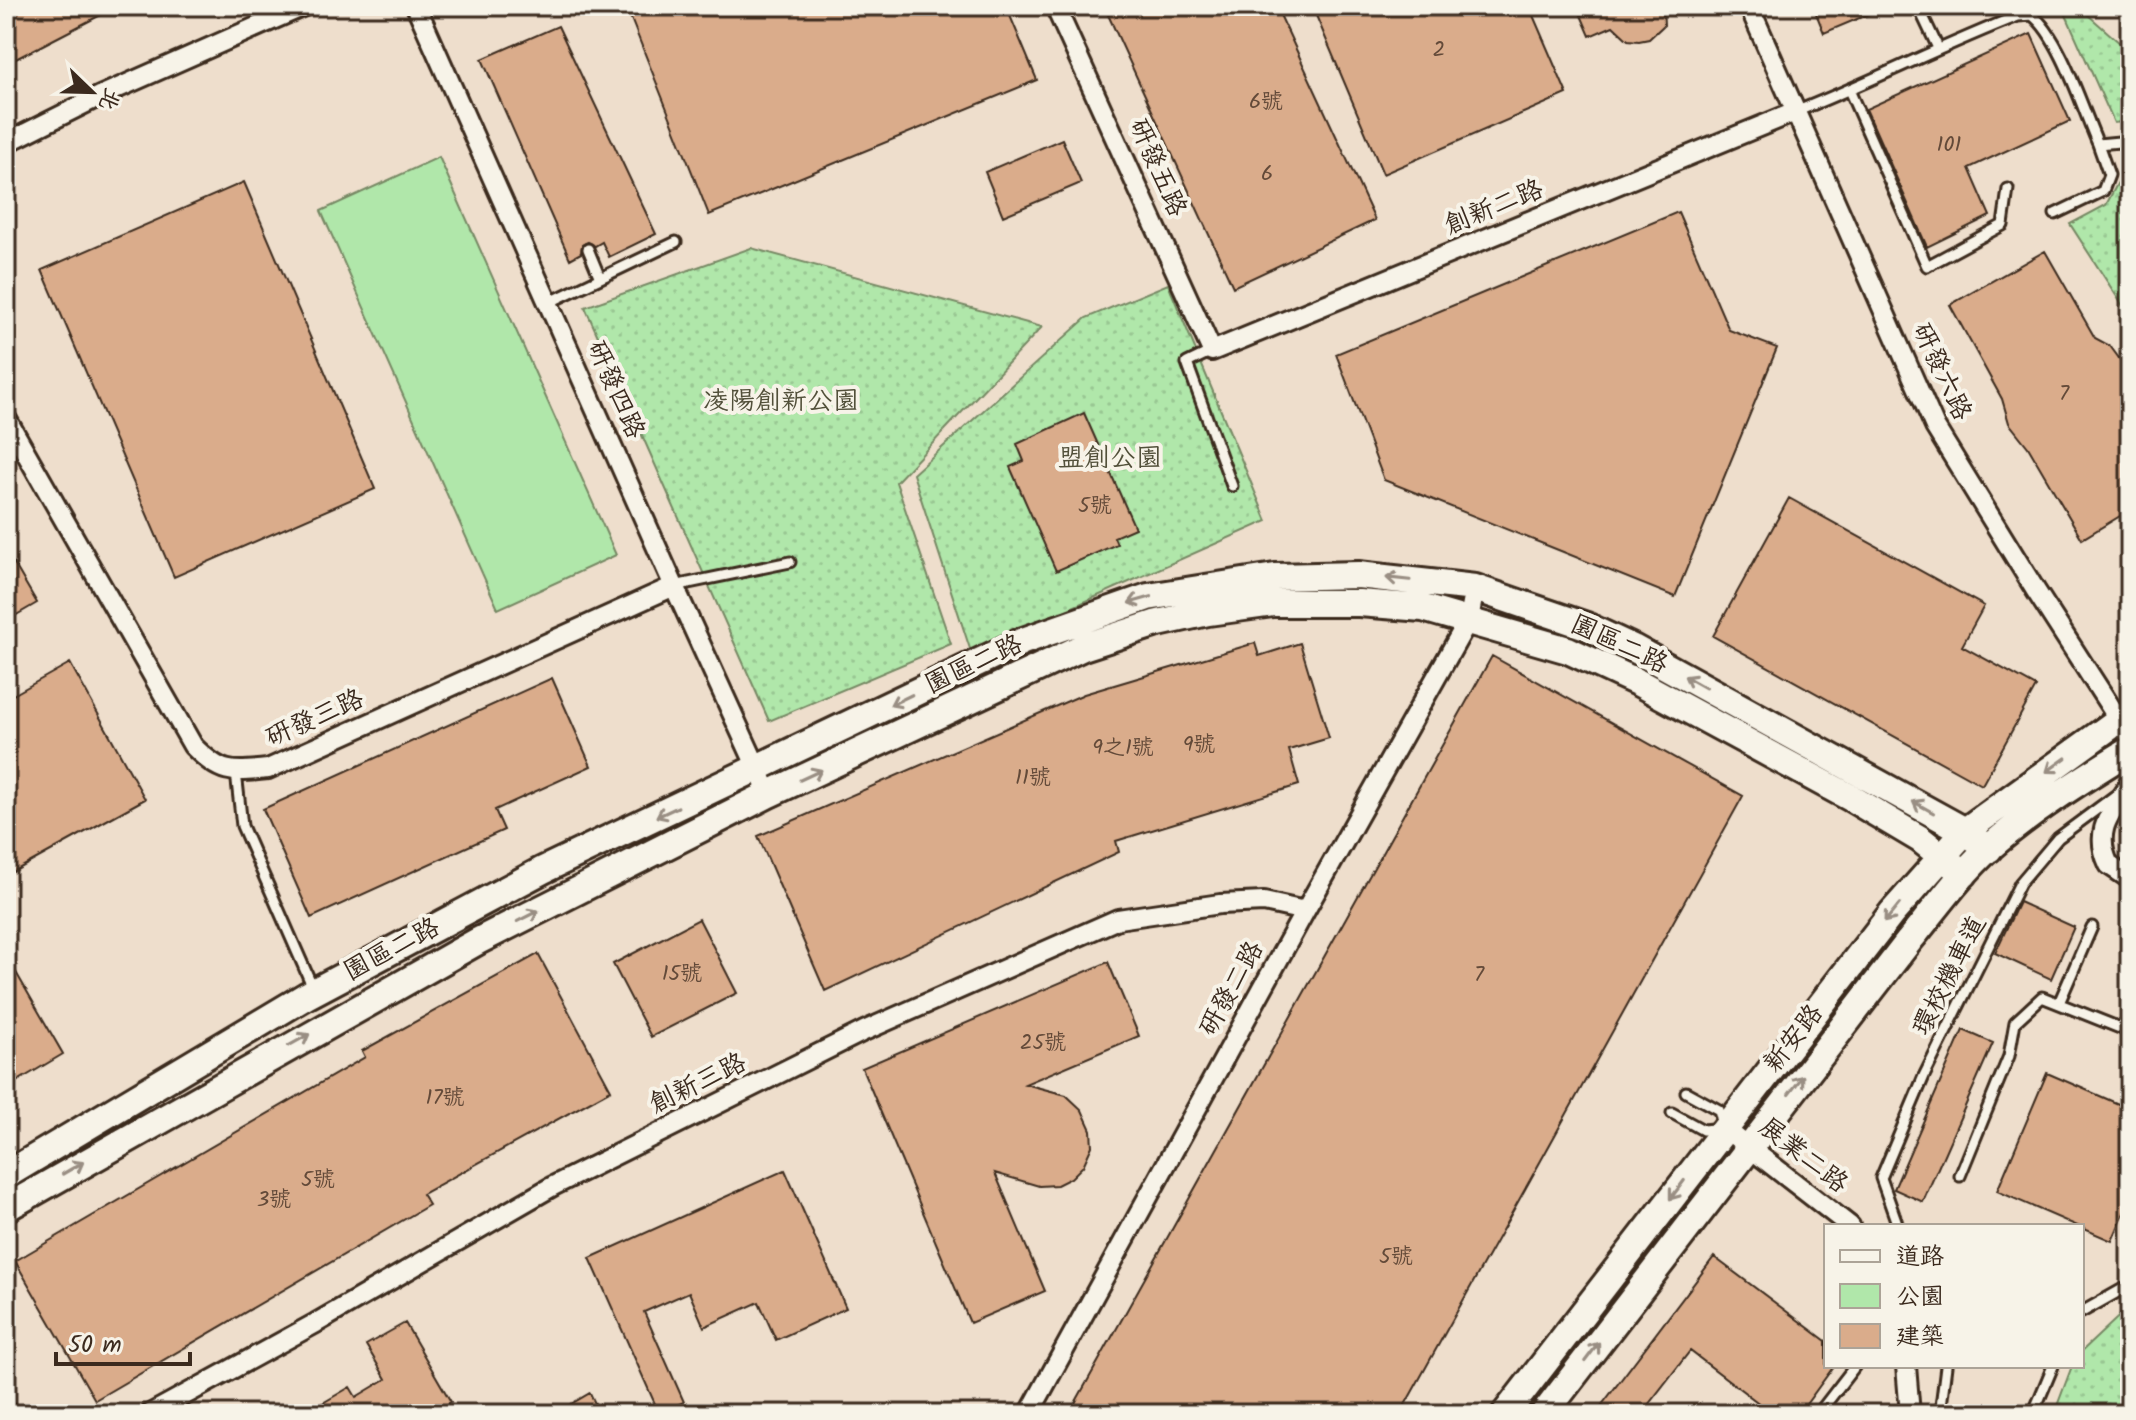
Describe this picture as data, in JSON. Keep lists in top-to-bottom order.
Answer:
{
  "streets": {
    "street": [
      "研發五路",
      "創新二路",
      "研發六路",
      "研發四路",
      "園區二路",
      "研發三路",
      "研發二路",
      "新安路",
      "創新三路",
      "展業二路"
    ],
    "lane": ["環校機車道"]
  },
  "crossings": [
    ["研發五路", "創新二路"],
    ["創新二路", "研發六路"],
    ["研發六路", "新安路"],
    ["研發四路", "園區二路"],
    ["研發四路", "研發三路"],
    ["園區二路", "研發二路"],
    ["園區二路", "新安路"],
    ["研發二路", "創新三路"],
    ["新安路", "展業二路"]
  ],
  "parks": ["凌陽創新公園", "盟創公園"],
  "house_numbers": [
    "2",
    "6號",
    "101",
    "6",
    "7",
    "5號",
    "9號",
    "9之1號",
    "11號",
    "15號",
    "7",
    "25號",
    "17號",
    "5號",
    "3號",
    "5號"
  ],
  "legend": ["道路", "公園", "建築"],
  "scale_bar": "50 m",
  "north": "bottom right"
}
